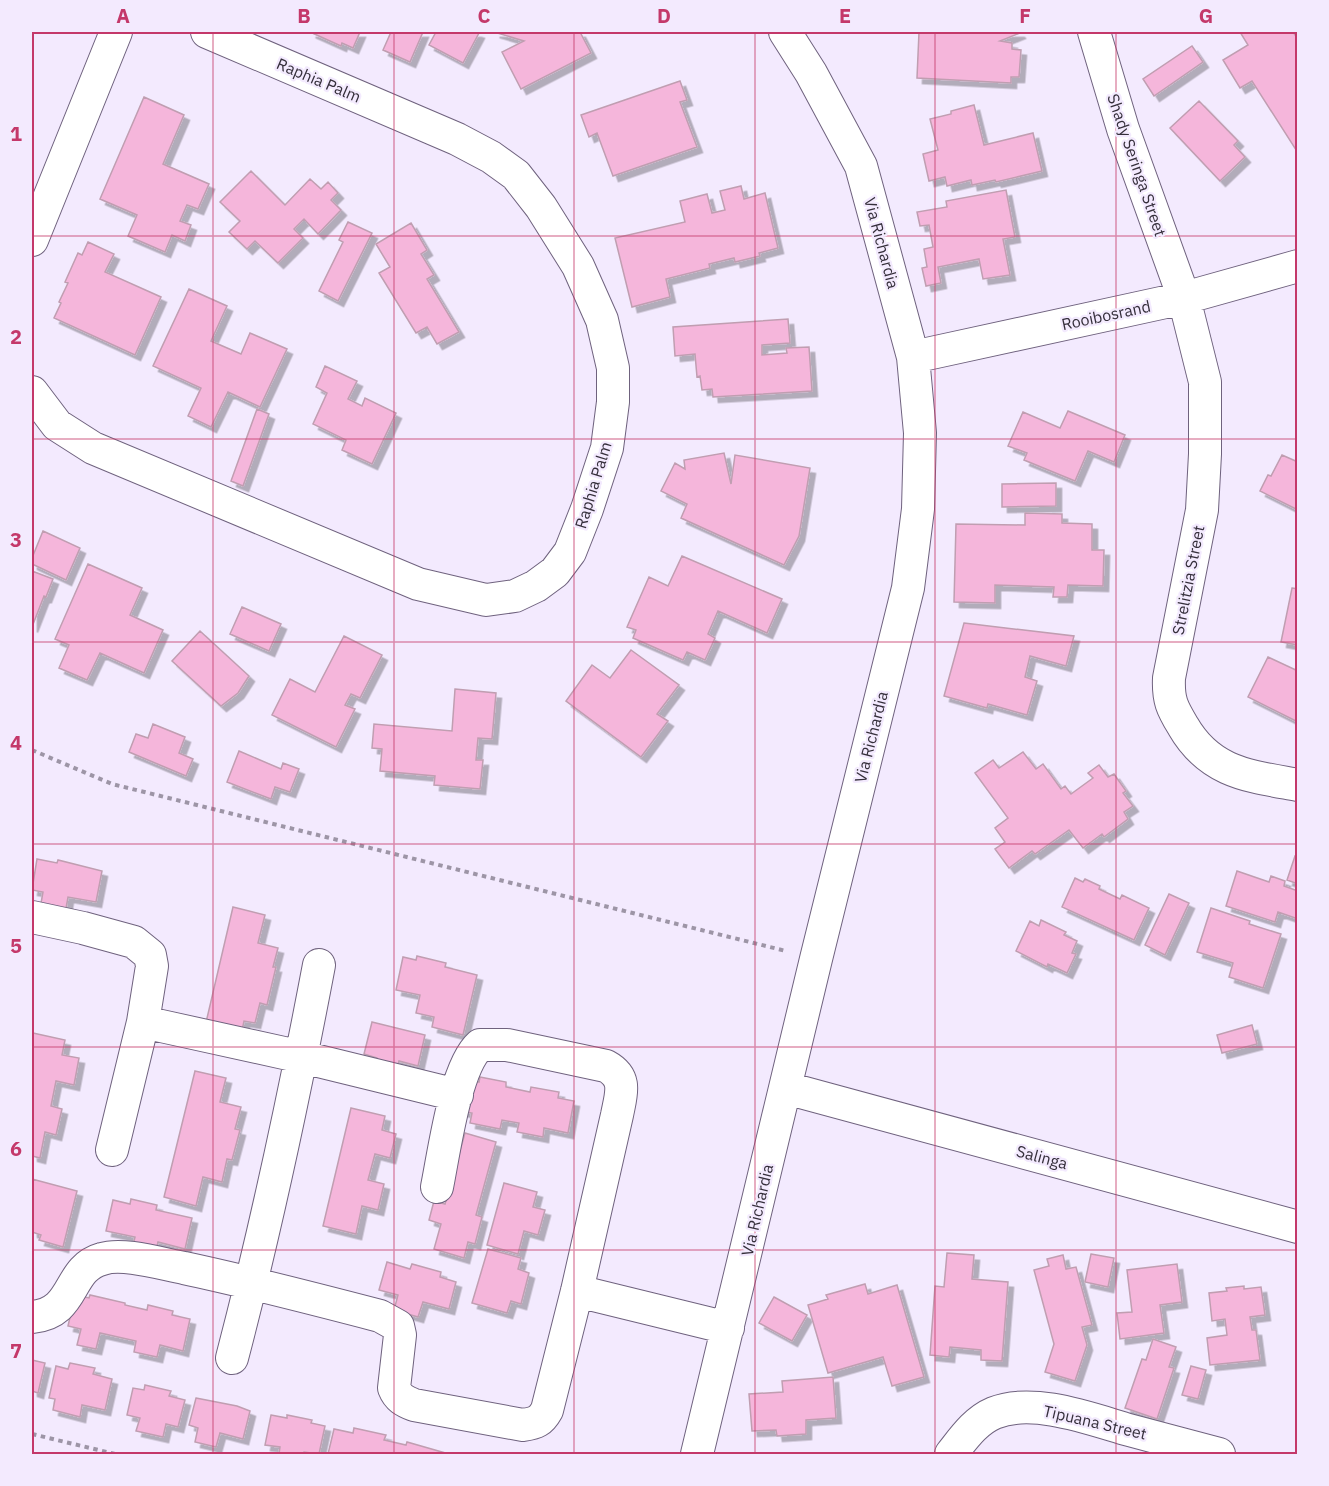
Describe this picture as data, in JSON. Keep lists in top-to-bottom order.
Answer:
{
  "streets": {
    "street": [
      "Raphia Palm",
      "Shady Seringa Street",
      "Via Richardia",
      "Rooibosrand",
      "Strelitzia Street",
      "Salinga",
      "Tipuana Street"
    ]
  },
  "crossings": [
    ["Shady Seringa Street", "Rooibosrand"],
    ["Shady Seringa Street", "Strelitzia Street"],
    ["Via Richardia", "Rooibosrand"],
    ["Via Richardia", "Salinga"],
    ["Rooibosrand", "Strelitzia Street"]
  ],
  "grid": {
    "columns": [
      "A",
      "B",
      "C",
      "D",
      "E",
      "F",
      "G"
    ],
    "rows": [
      "1",
      "2",
      "3",
      "4",
      "5",
      "6",
      "7"
    ]
  }
}
